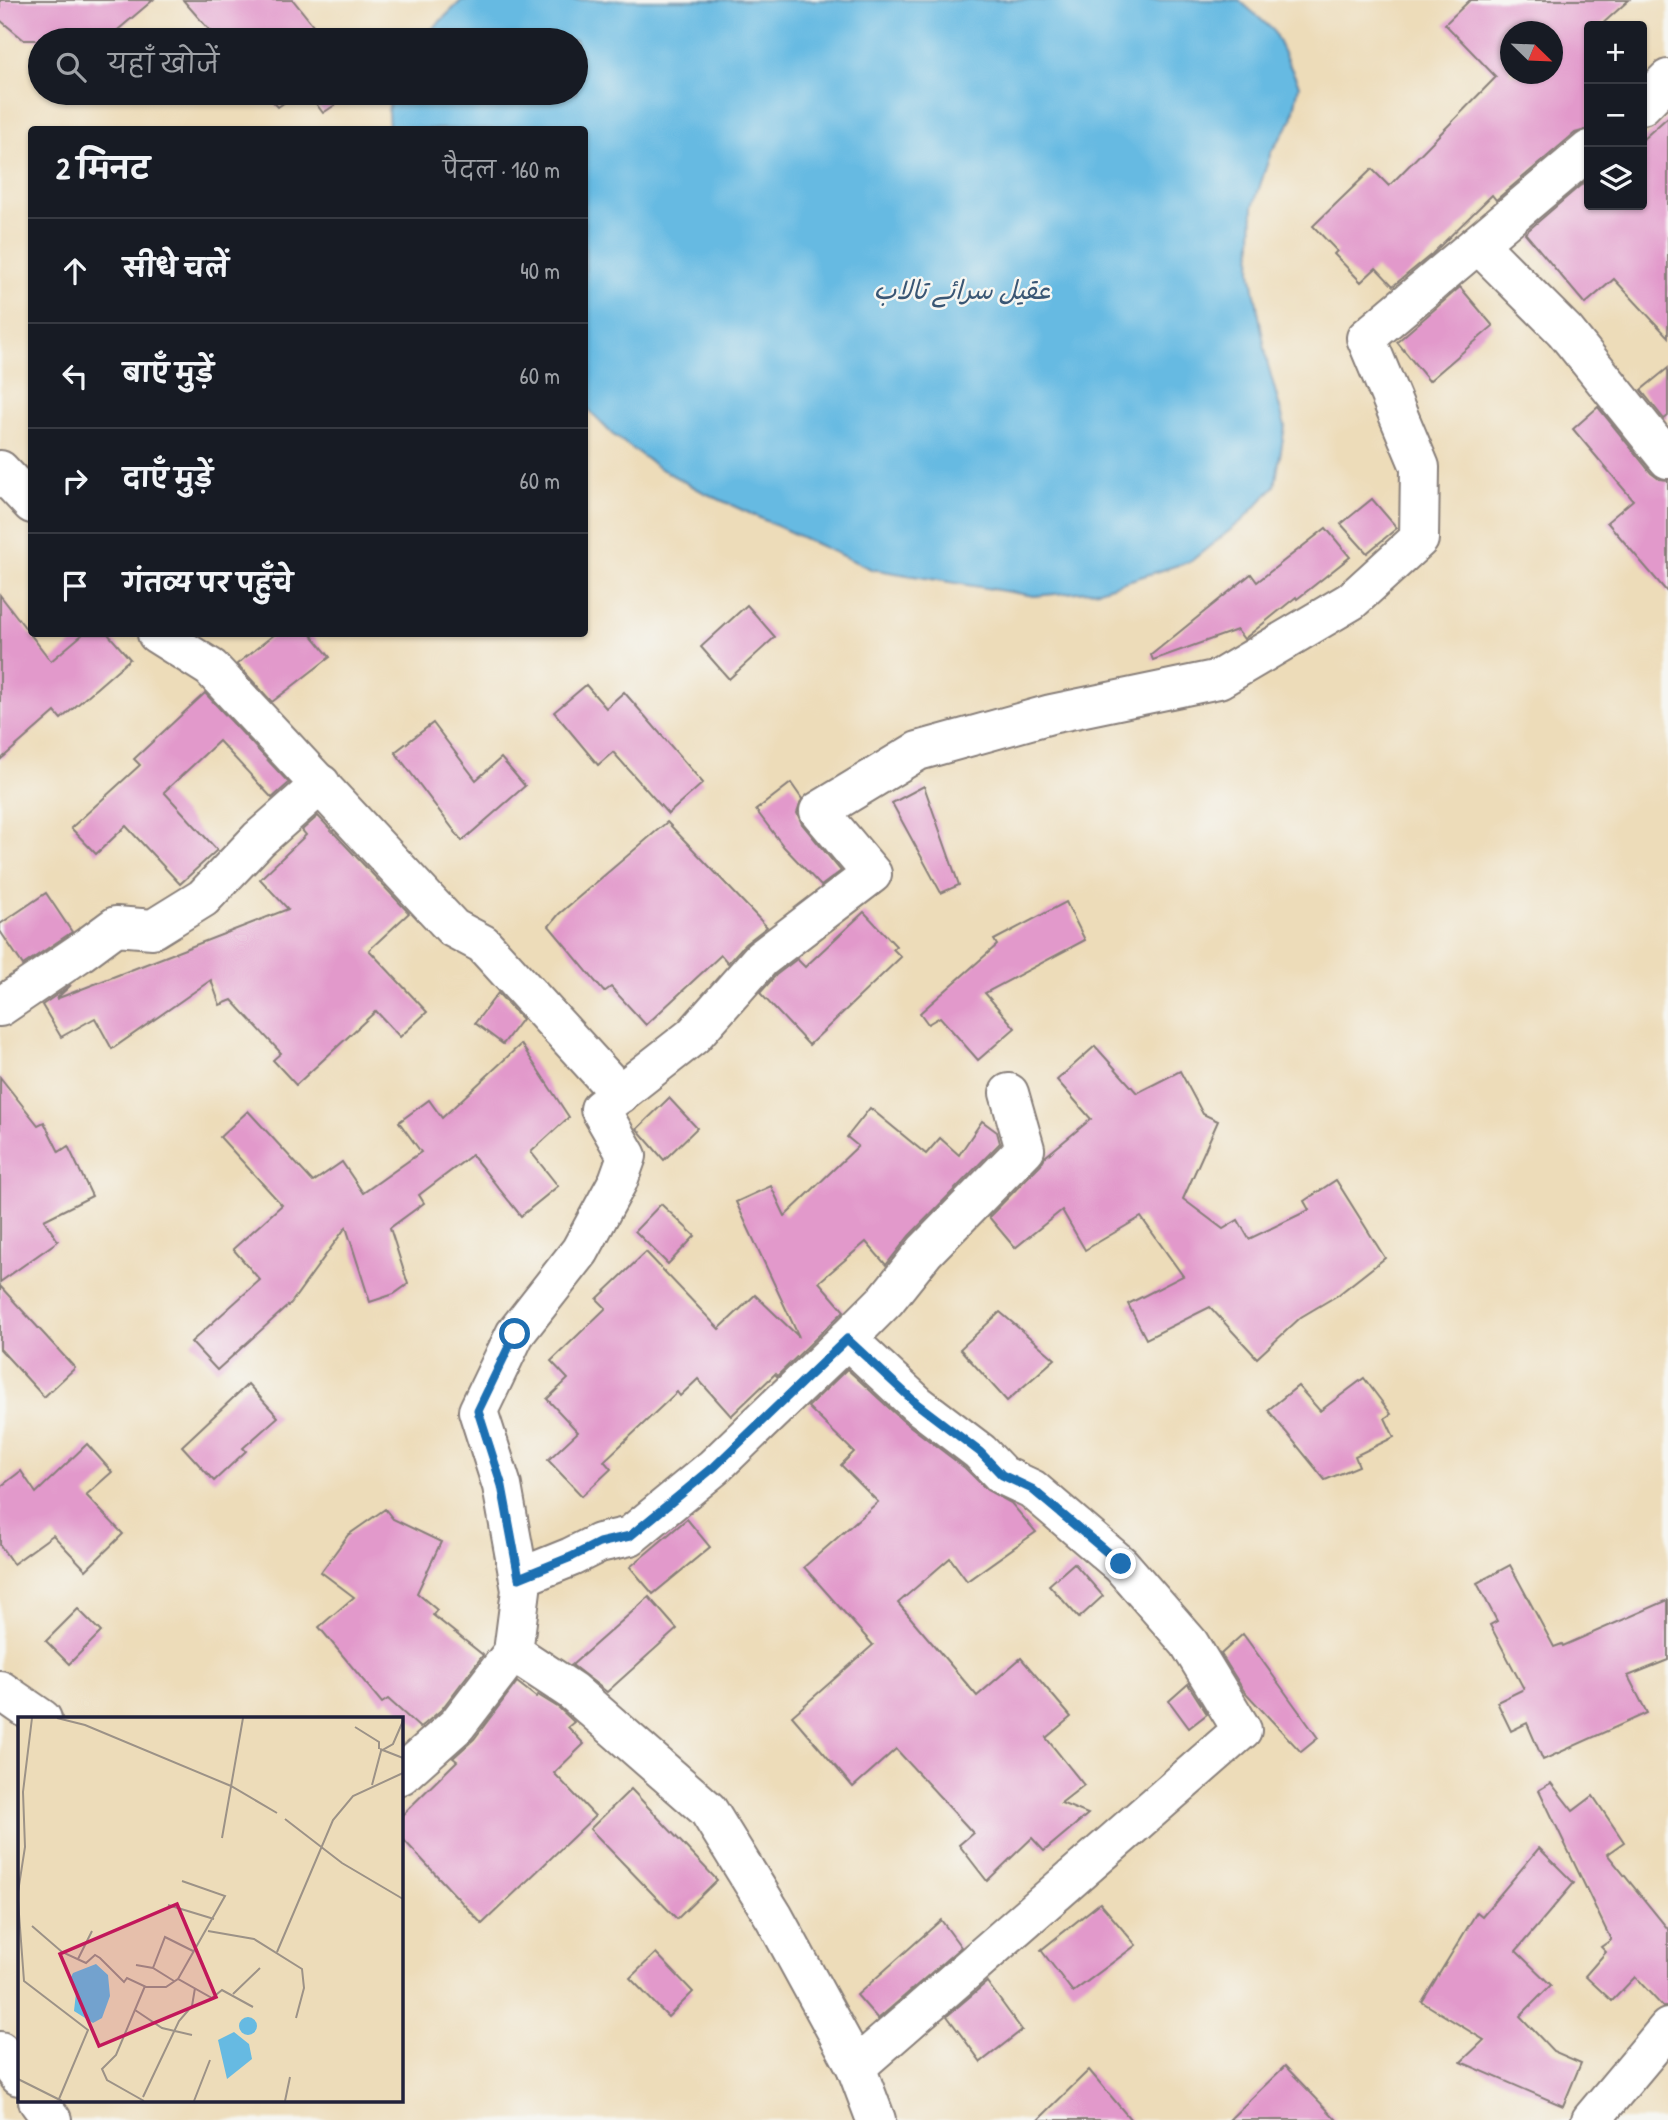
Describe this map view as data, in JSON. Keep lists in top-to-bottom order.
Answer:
{
  "water": ["عقیل سرائے تالاب"],
  "north": "bottom right",
  "page": {
    "map_buttons": ["+", "−"],
    "search": "यहाँ खोजें",
    "heading": ["2 मिनट", "पैदल · 160 m"],
    "list": [
      ["सीधे चलें", "40 m"],
      ["बाएँ मुड़ें", "60 m"],
      ["दाएँ मुड़ें", "60 m"],
      "गंतव्य पर पहुँचे"
    ]
  }
}
